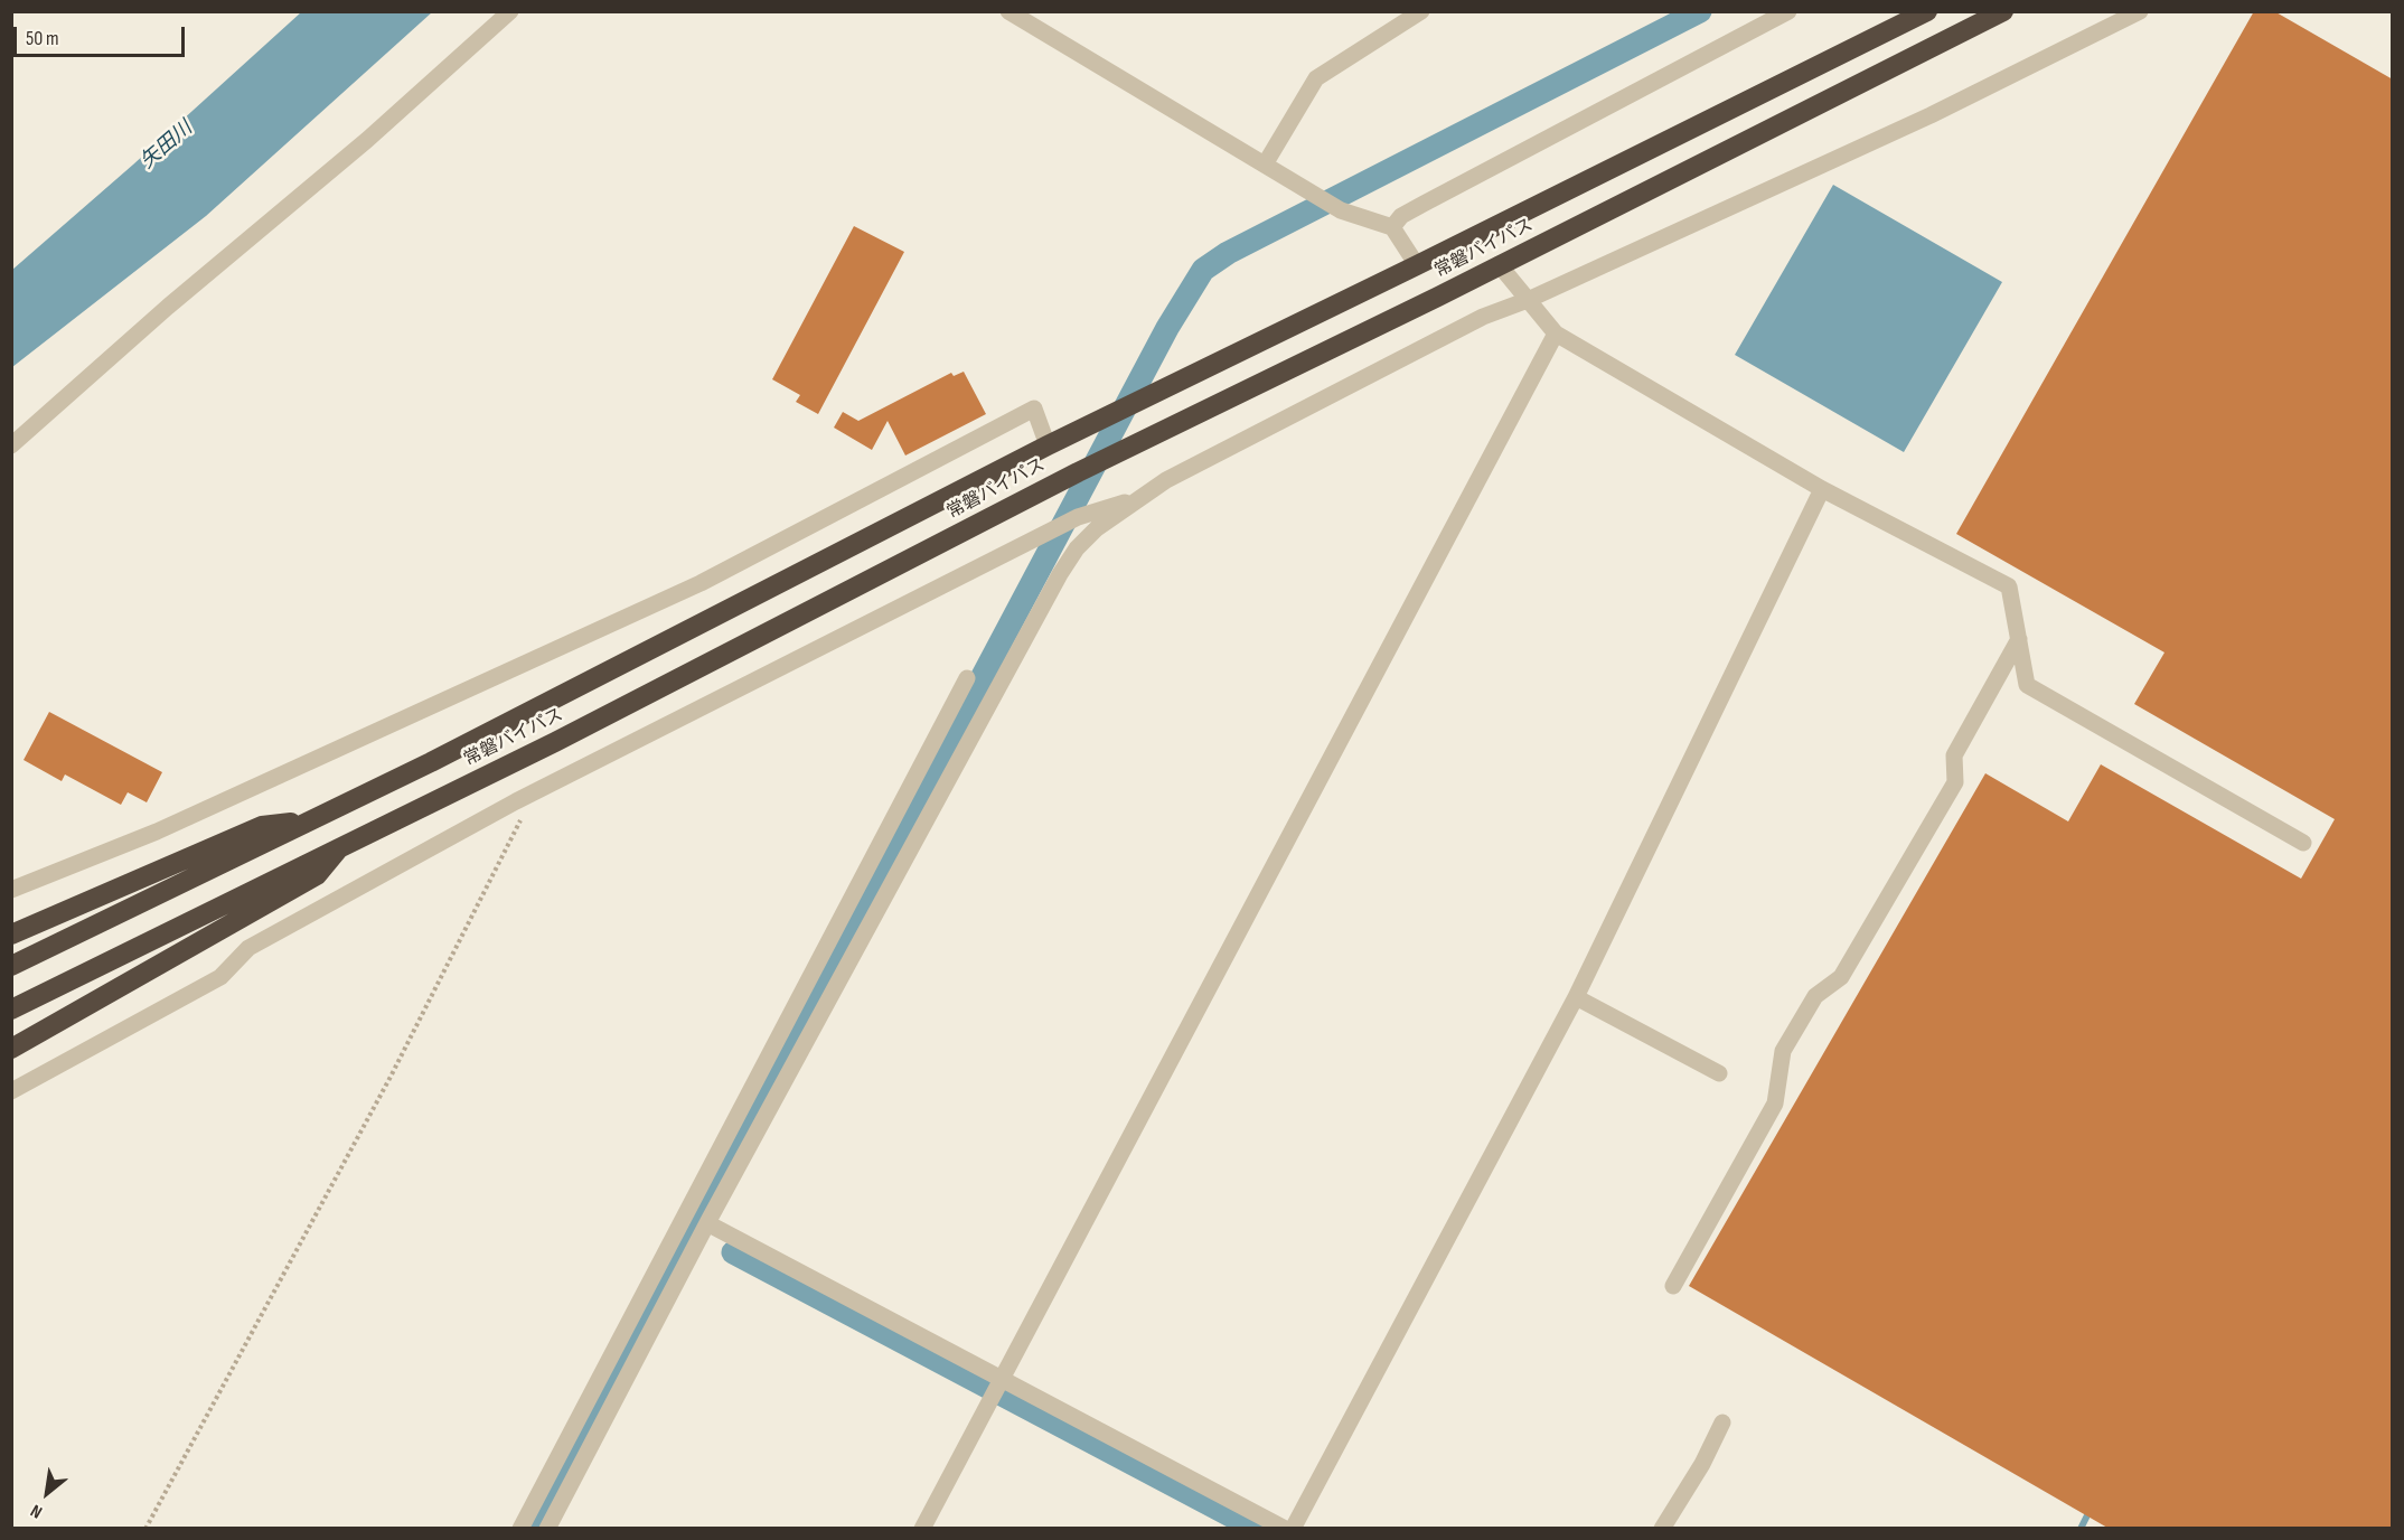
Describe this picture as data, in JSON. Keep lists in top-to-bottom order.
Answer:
{
  "streets": {
    "highway": ["常磐バイパス"]
  },
  "water": ["矢田川"],
  "scale_bar": "50 m",
  "north": "bottom left"
}
